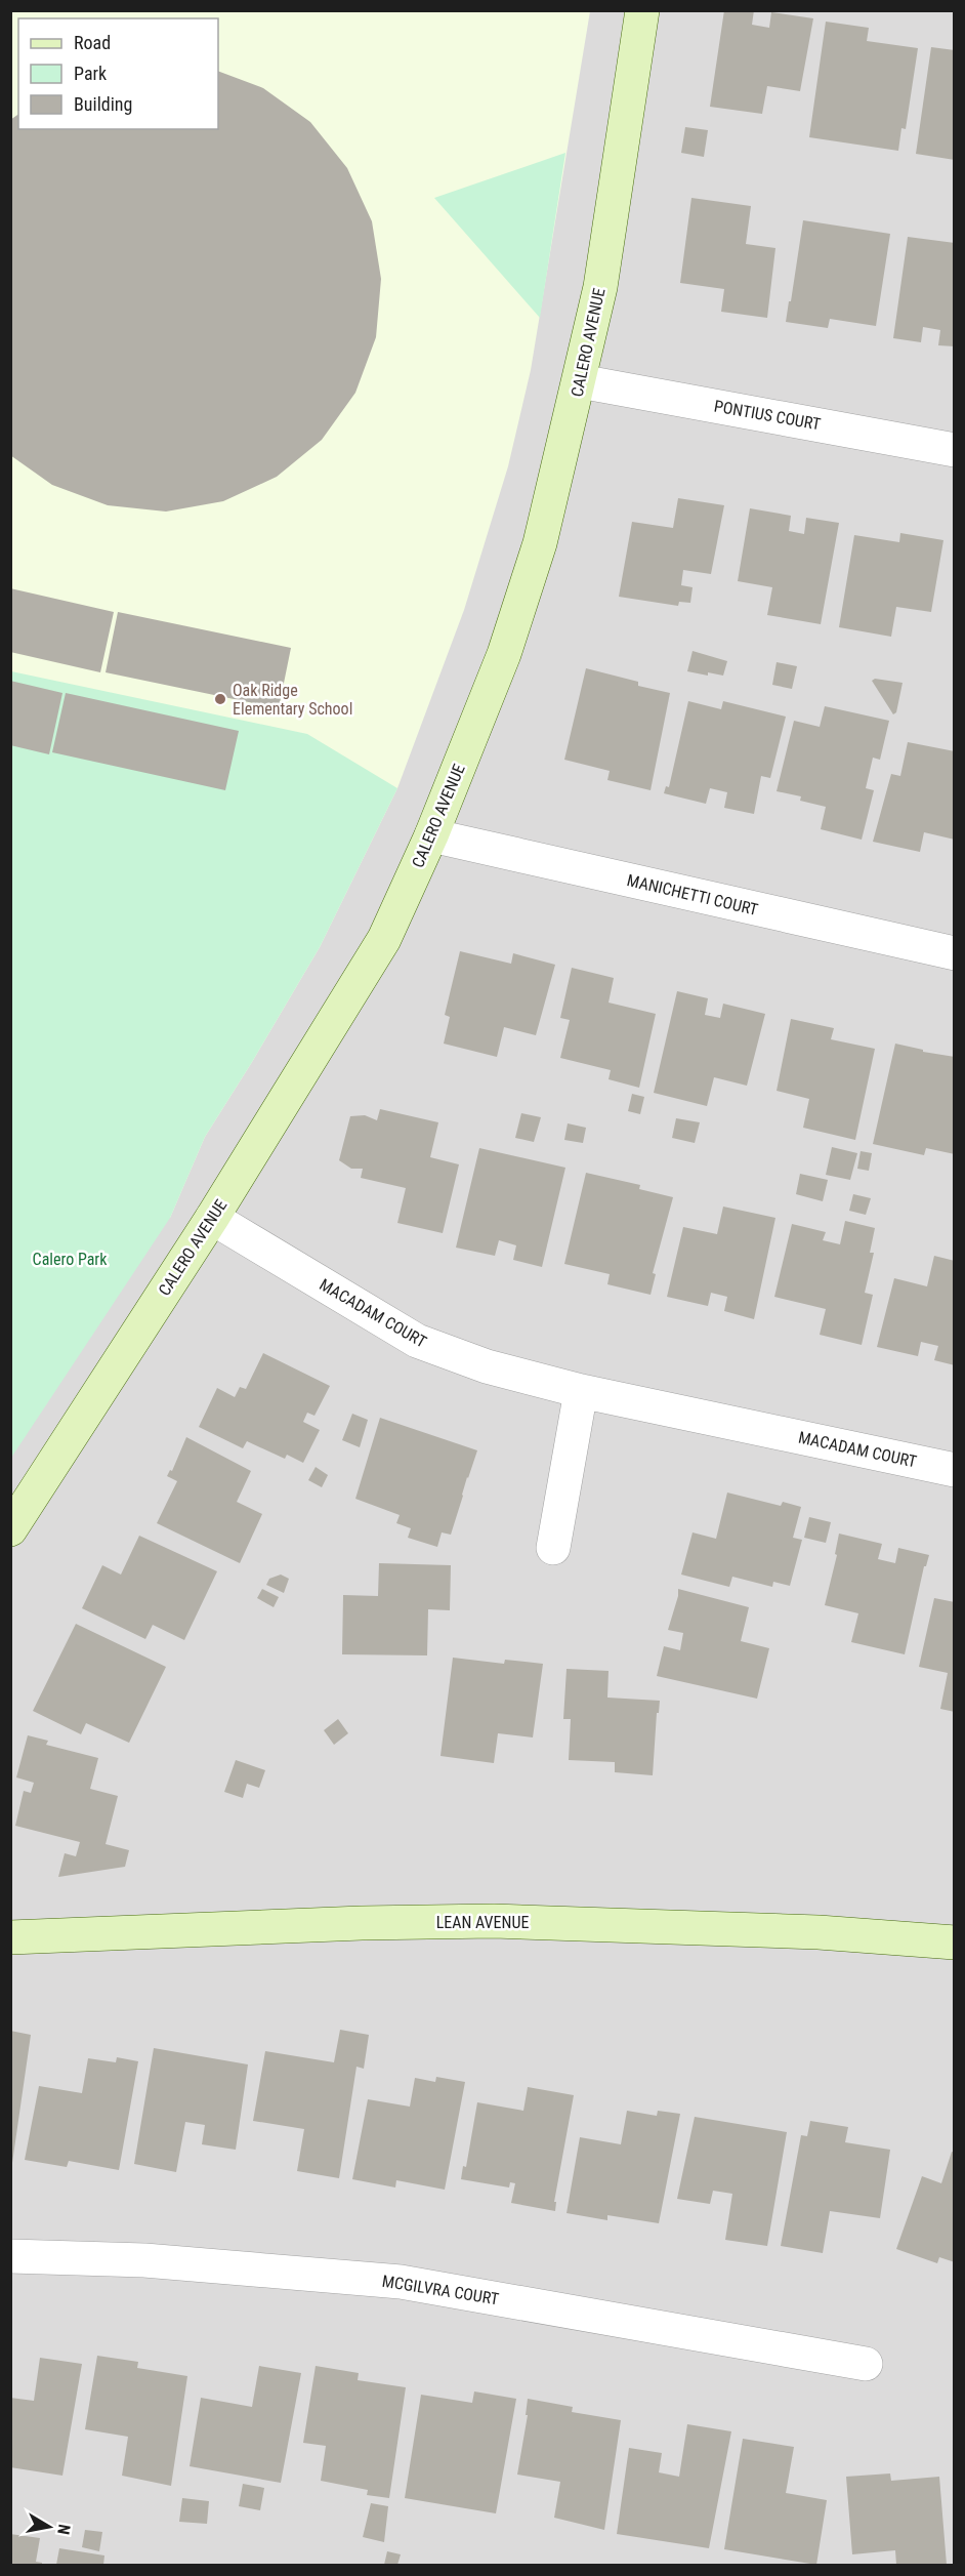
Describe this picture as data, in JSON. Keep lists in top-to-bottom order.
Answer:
{
  "streets": {
    "street": [
      "CALERO AVENUE",
      "PONTIUS COURT",
      "MANICHETTI COURT",
      "MACADAM COURT",
      "LEAN AVENUE",
      "MCGILVRA COURT"
    ]
  },
  "crossings": [
    ["CALERO AVENUE", "PONTIUS COURT"],
    ["CALERO AVENUE", "MANICHETTI COURT"],
    ["CALERO AVENUE", "MACADAM COURT"]
  ],
  "parks": ["Calero Park"],
  "places": ["Oak Ridge Elementary School"],
  "legend": ["Road", "Park", "Building"],
  "north": "right"
}
